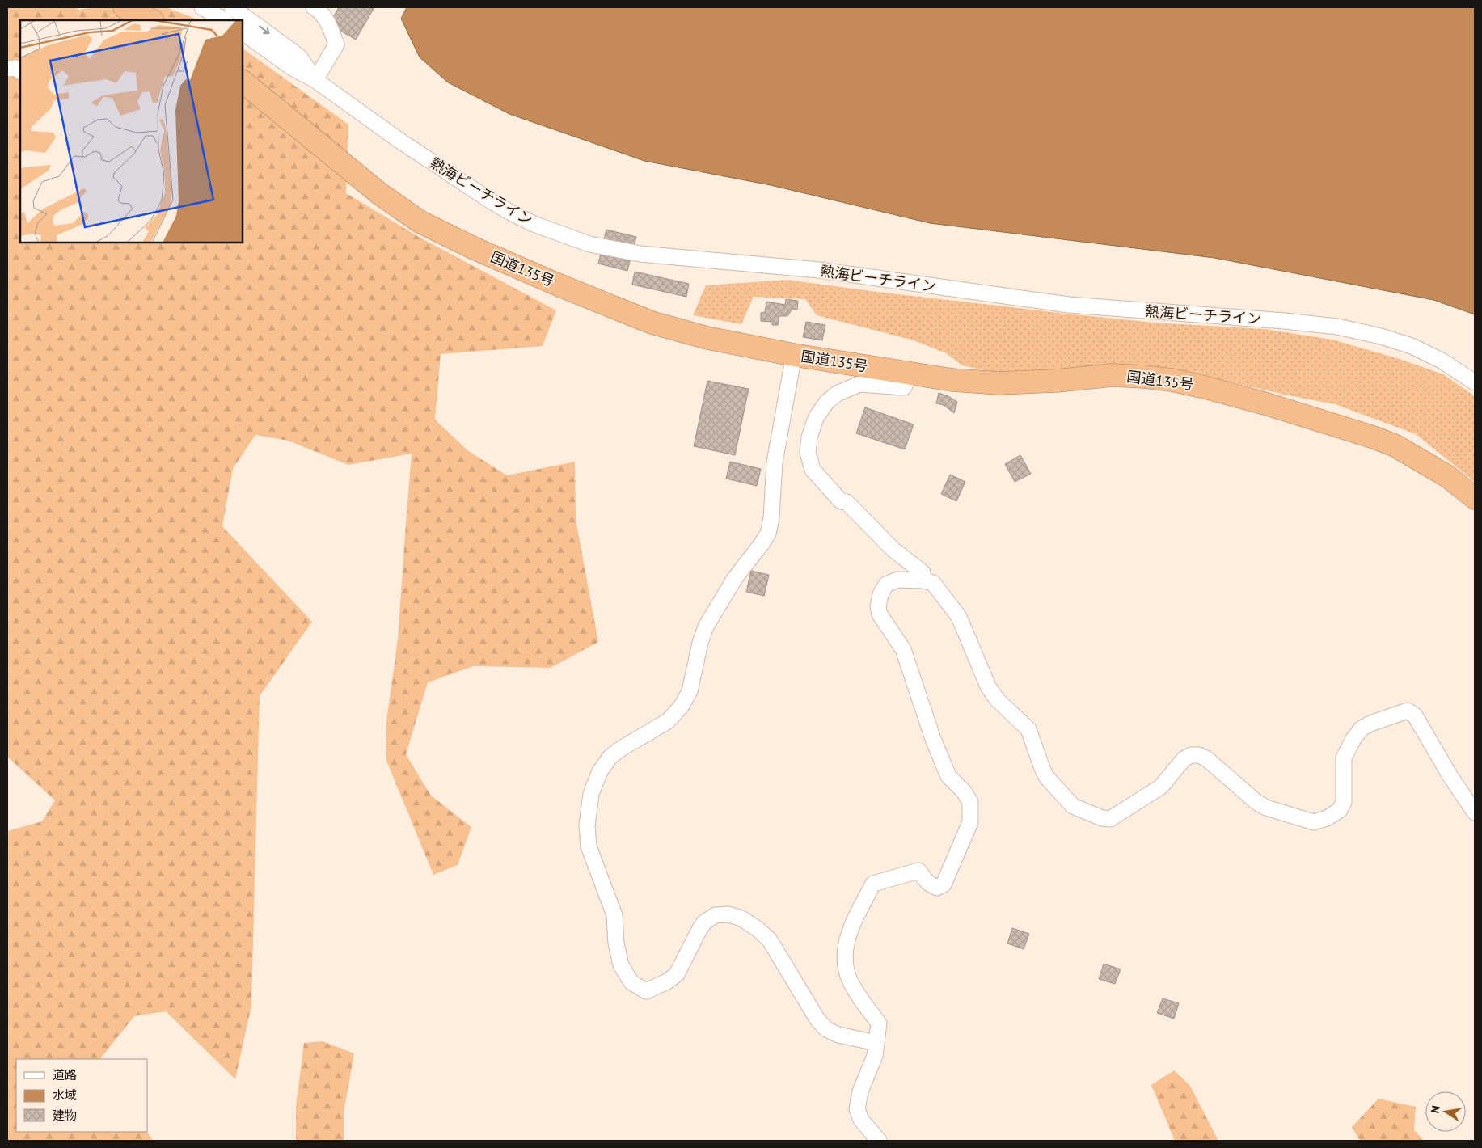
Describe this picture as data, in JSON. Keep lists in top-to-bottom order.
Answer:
{
  "streets": {
    "highway": ["国道135号"],
    "street": ["熱海ビーチライン"]
  },
  "legend": ["道路", "水域", "建物"],
  "north": "left"
}
